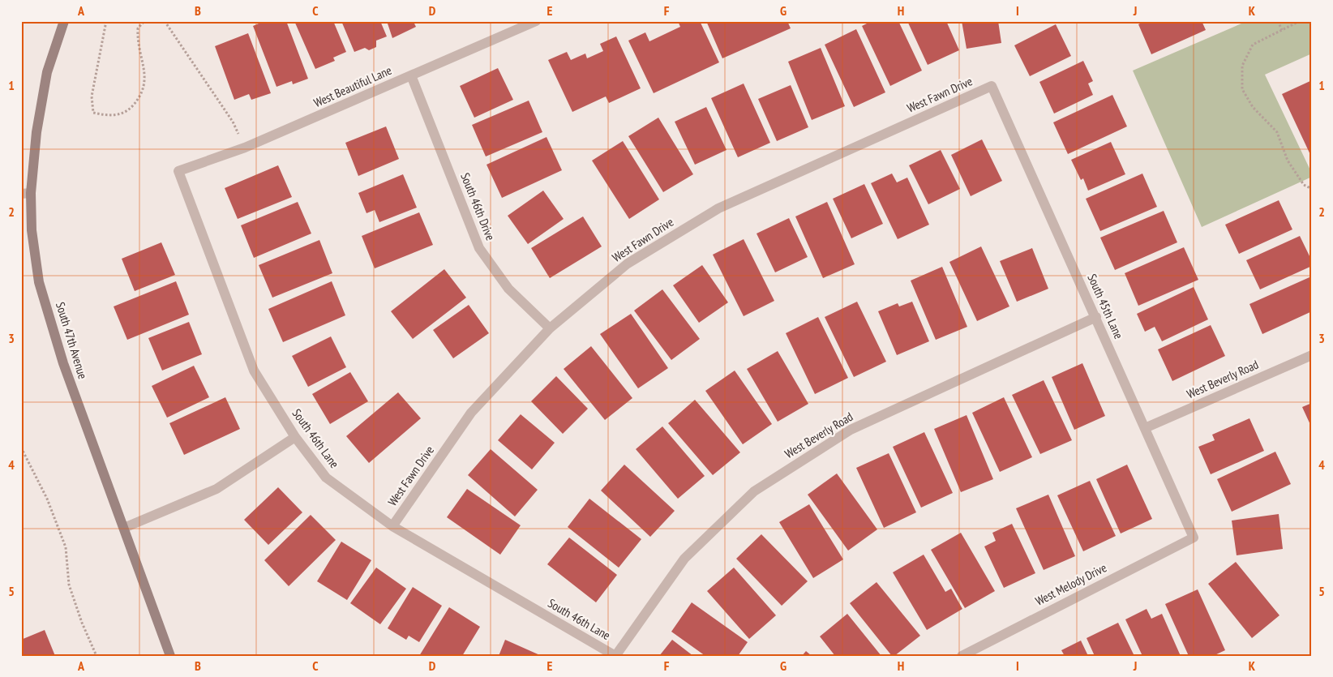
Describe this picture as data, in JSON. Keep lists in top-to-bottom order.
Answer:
{
  "streets": {
    "street": [
      "West Beautiful Lane",
      "West Fawn Drive",
      "South 46th Drive",
      "South 45th Lane",
      "South 47th Avenue",
      "West Beverly Road",
      "South 46th Lane",
      "West Melody Drive"
    ]
  },
  "crossings": [
    ["West Beautiful Lane", "South 46th Drive"],
    ["West Beautiful Lane", "South 46th Lane"],
    ["West Fawn Drive", "South 46th Drive"],
    ["West Fawn Drive", "South 45th Lane"],
    ["West Fawn Drive", "South 46th Lane"],
    ["South 45th Lane", "West Beverly Road"],
    ["South 45th Lane", "West Melody Drive"],
    ["West Beverly Road", "South 46th Lane"]
  ],
  "grid": {
    "columns": [
      "A",
      "B",
      "C",
      "D",
      "E",
      "F",
      "G",
      "H",
      "I",
      "J",
      "K"
    ],
    "rows": [
      "1",
      "2",
      "3",
      "4",
      "5"
    ]
  }
}
